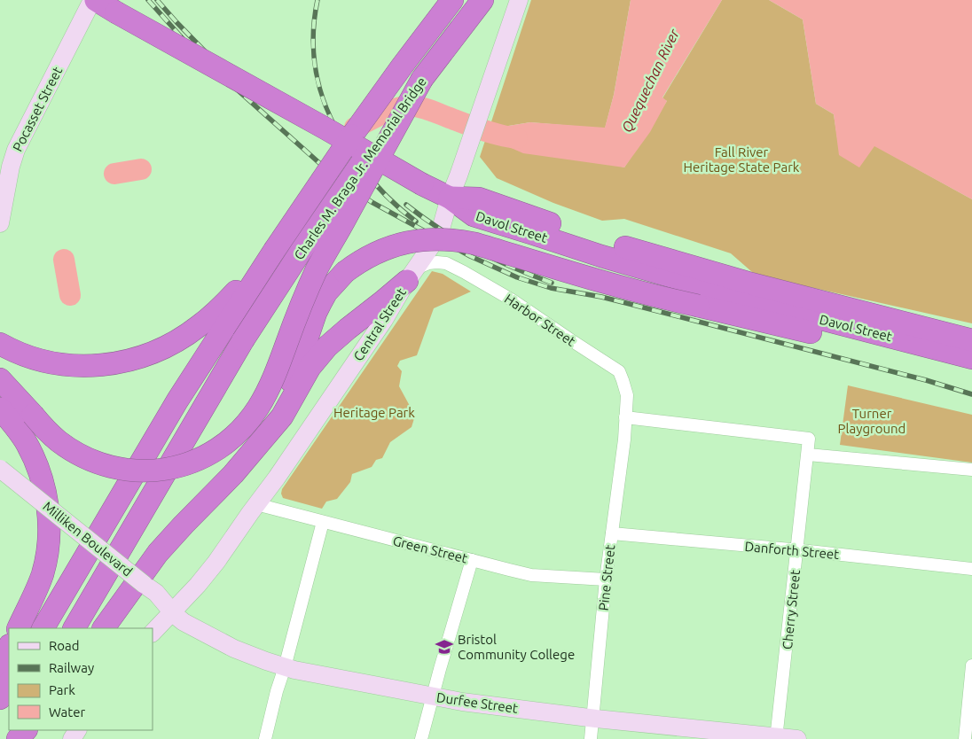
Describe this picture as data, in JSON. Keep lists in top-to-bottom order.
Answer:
{
  "streets": {
    "highway": ["Charles M. Braga Jr. Memorial Bridge", "Davol Street"],
    "main road": [
      "Pocasset Street",
      "Central Street",
      "Milliken Boulevard",
      "Durfee Street"
    ],
    "street": [
      "Harbor Street",
      "Green Street",
      "Danforth Street",
      "Pine Street",
      "Cherry Street"
    ]
  },
  "crossings": [
    ["Davol Street", "Central Street"],
    ["Harbor Street", "Central Street"],
    ["Harbor Street", "Pine Street"],
    ["Central Street", "Milliken Boulevard"],
    ["Central Street", "Green Street"],
    ["Central Street", "Durfee Street"],
    ["Milliken Boulevard", "Durfee Street"],
    ["Green Street", "Pine Street"],
    ["Danforth Street", "Pine Street"],
    ["Danforth Street", "Cherry Street"],
    ["Pine Street", "Durfee Street"],
    ["Cherry Street", "Durfee Street"]
  ],
  "water": ["Quequechan River"],
  "parks": ["Fall River Heritage State Park", "Heritage Park", "Turner Playground"],
  "places": {
    "school or university": ["Bristol Community College"]
  },
  "legend": [
    "Road",
    "Railway",
    "Park",
    "Water"
  ]
}
